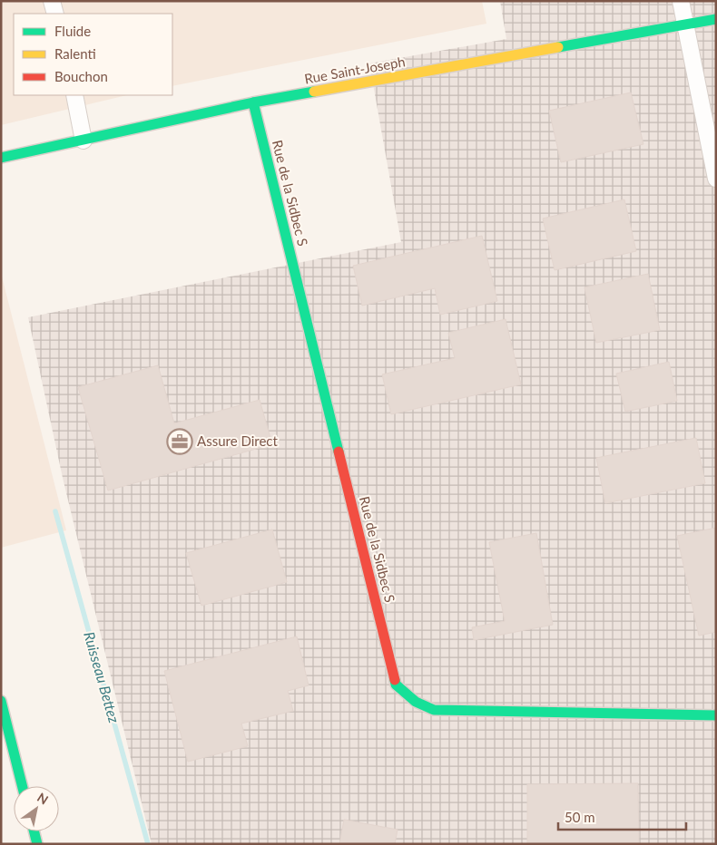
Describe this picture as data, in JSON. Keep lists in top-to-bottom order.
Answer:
{
  "streets": {
    "street": ["Rue Saint-Joseph", "Rue de la Sidbec S"]
  },
  "crossings": [
    ["Rue Saint-Joseph", "Rue de la Sidbec S"]
  ],
  "water": ["Ruisseau Bettez"],
  "places": {
    "office": ["Assure Direct"]
  },
  "legend": ["Fluide", "Ralenti", "Bouchon"],
  "scale_bar": "50 m",
  "north": "top right"
}
